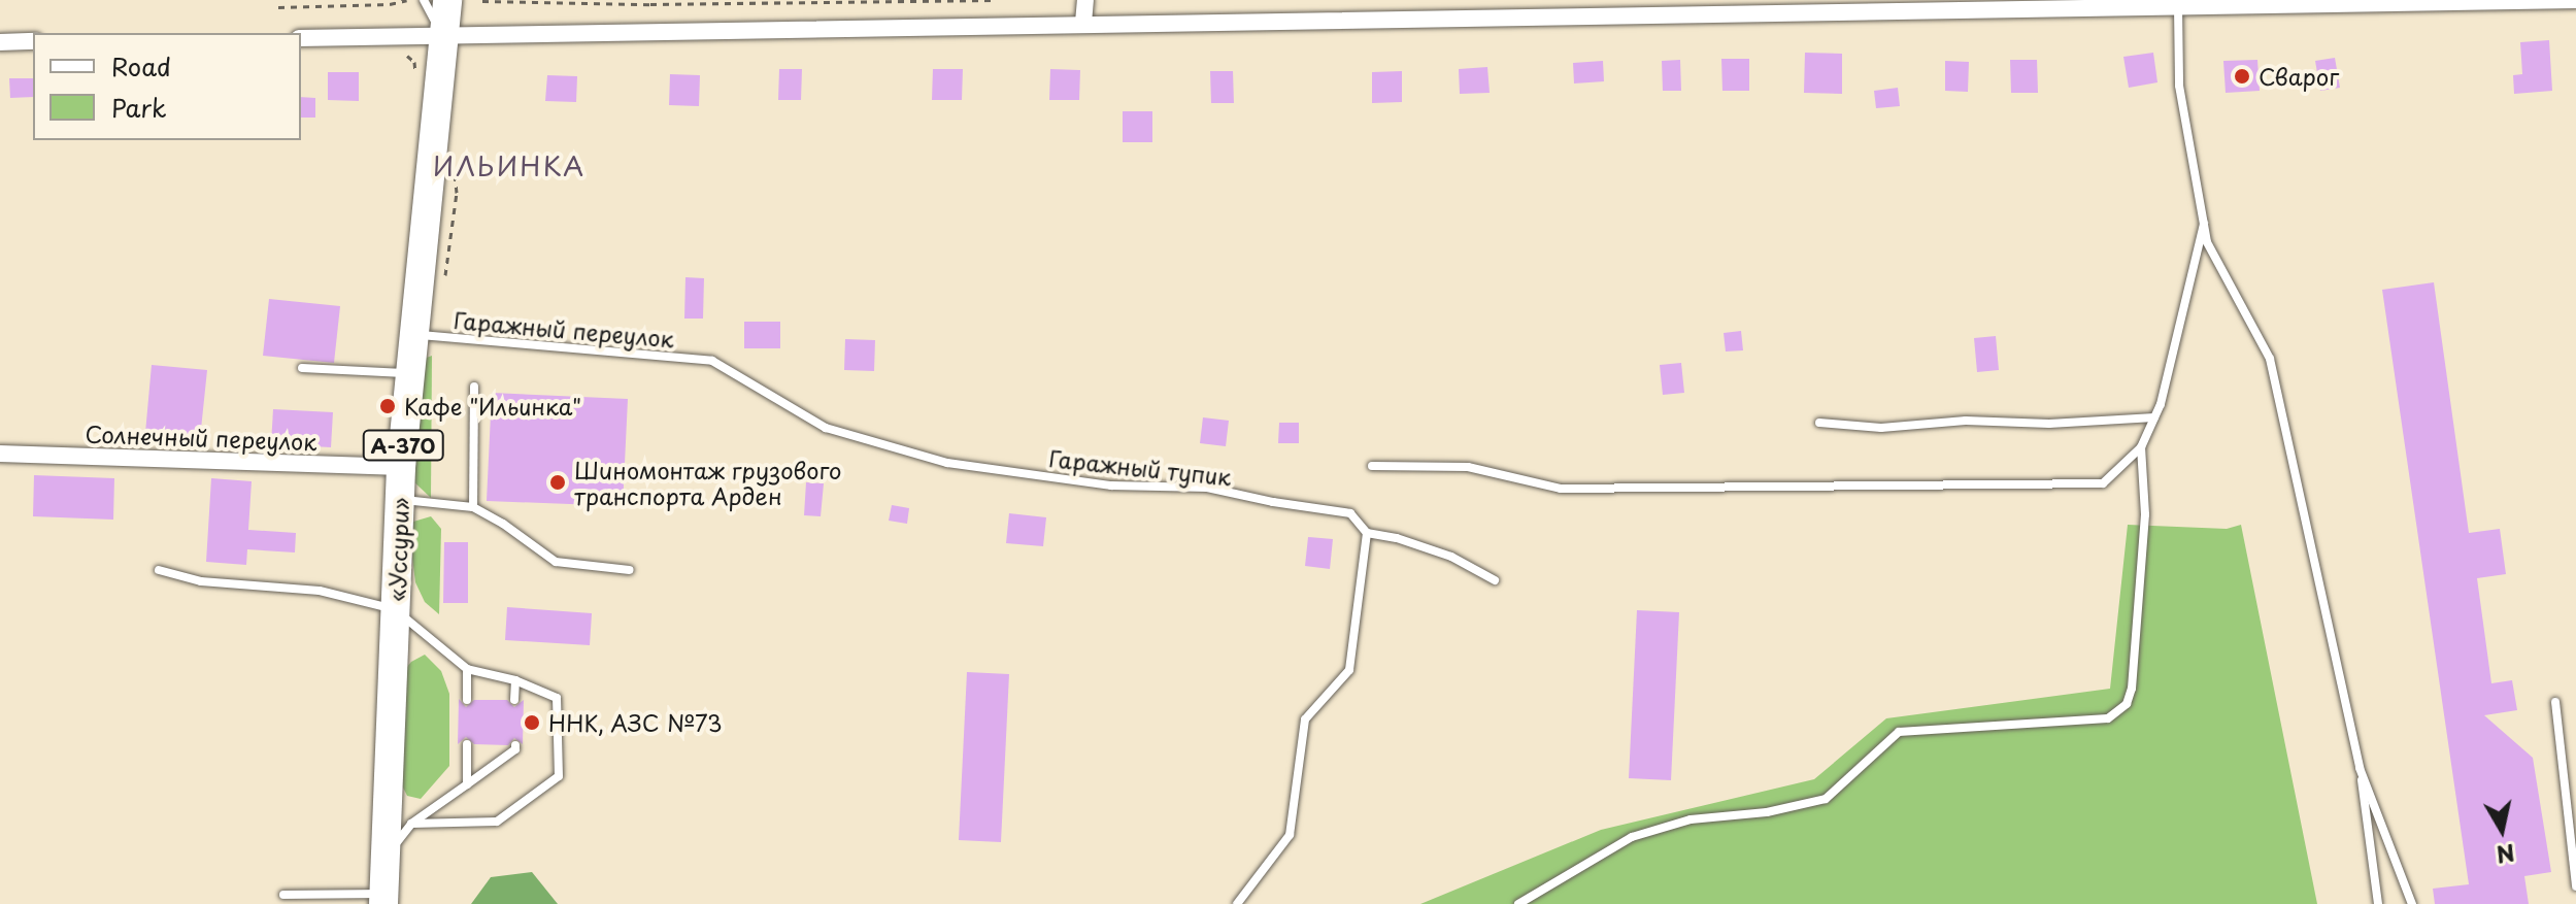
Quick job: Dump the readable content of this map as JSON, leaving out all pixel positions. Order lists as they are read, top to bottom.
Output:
{
  "streets": {
    "highway": ["А-370", "«Уссури»"],
    "street": ["Солнечный переулок"],
    "lane": ["Гаражный переулок", "Гаражный тупик"]
  },
  "crossings": [
    ["Гаражный переулок", "Гаражный тупик"],
    ["Гаражный переулок", "«Уссури»"],
    ["Солнечный переулок", "«Уссури»"]
  ],
  "districts": ["ИЛЬИНКА"],
  "places": [
    "Сварог",
    "Кафе \"Ильинка\"",
    "Шиномонтаж грузового транспорта Арден",
    "ННК, АЗС №73"
  ],
  "legend": ["Road", "Park"],
  "north": "bottom"
}
